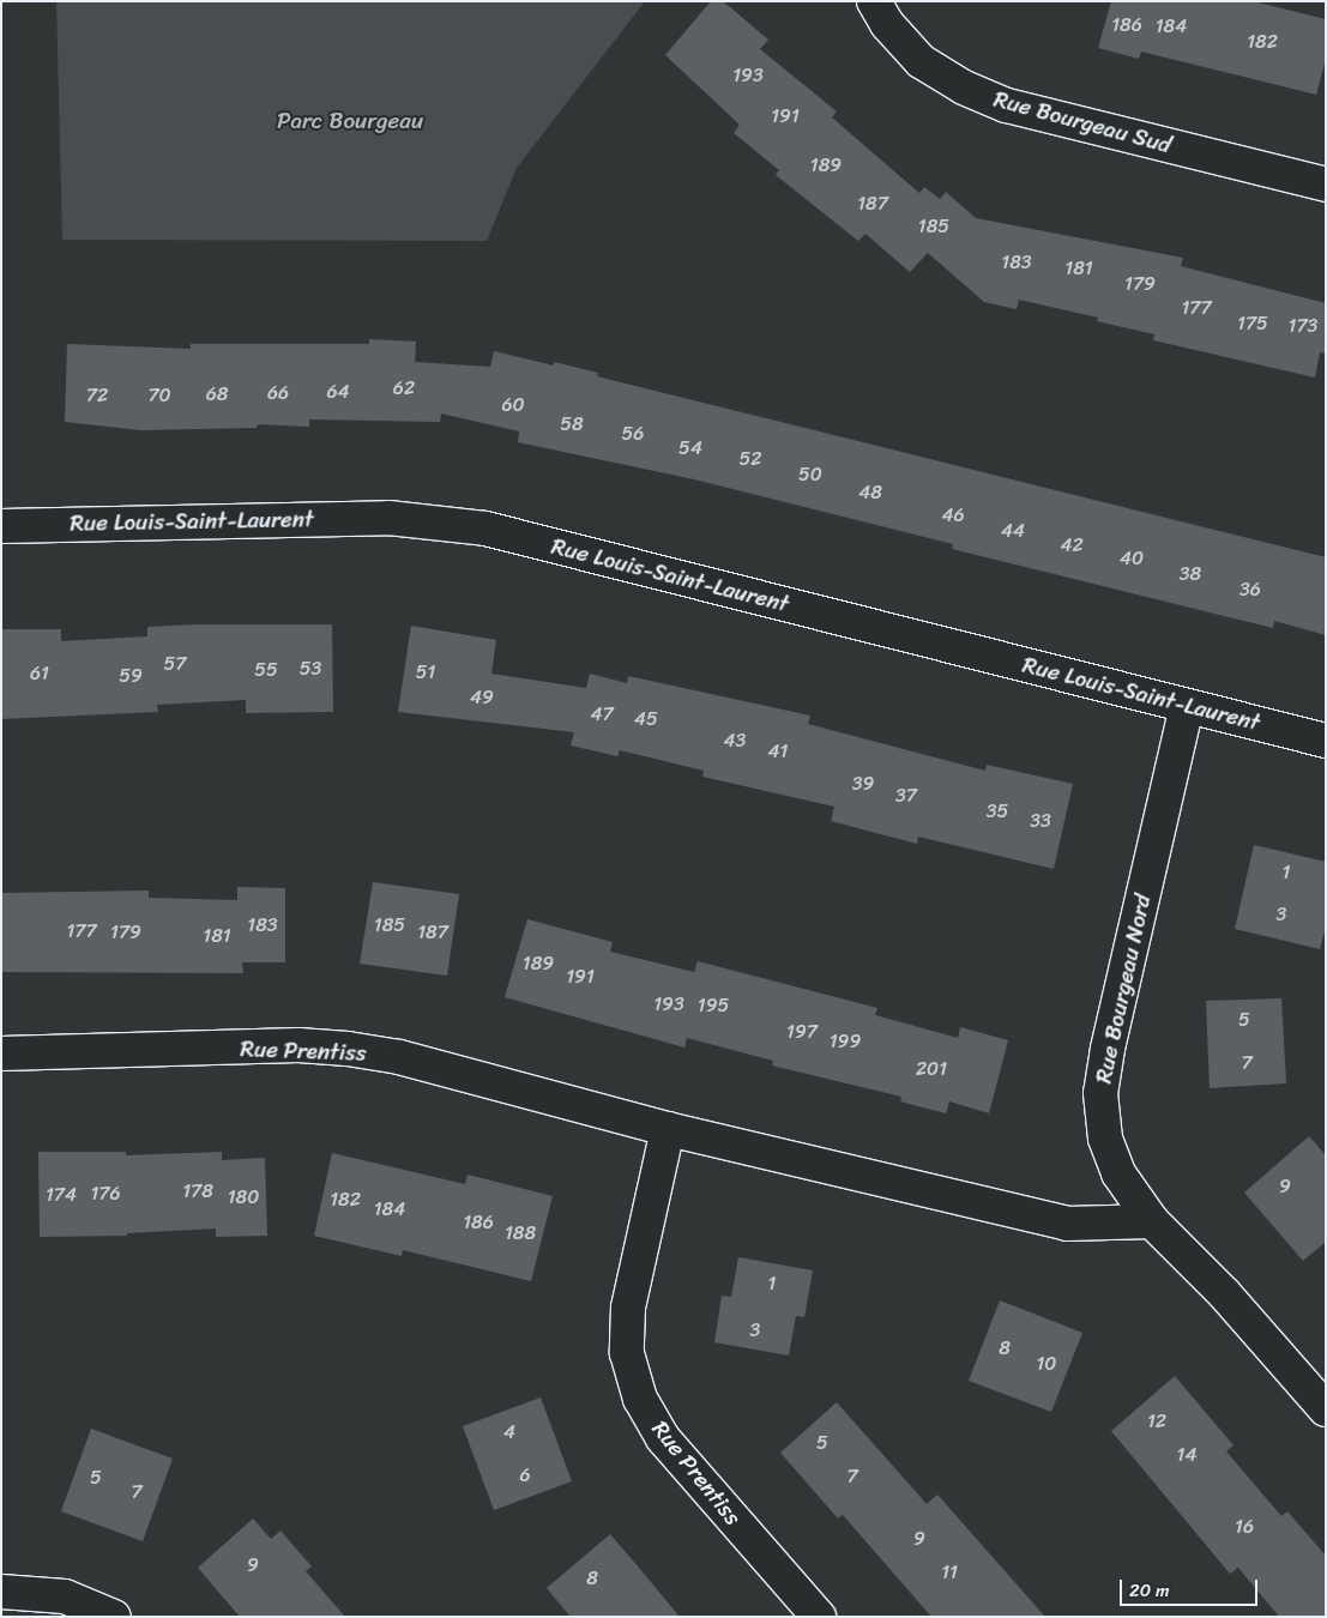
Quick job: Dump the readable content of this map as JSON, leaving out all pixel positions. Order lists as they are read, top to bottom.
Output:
{
  "streets": {
    "street": [
      "Rue Bourgeau Sud",
      "Rue Louis-Saint-Laurent",
      "Rue Bourgeau Nord",
      "Rue Prentiss"
    ]
  },
  "crossings": [
    ["Rue Louis-Saint-Laurent", "Rue Bourgeau Nord"],
    ["Rue Bourgeau Nord", "Rue Prentiss"]
  ],
  "parks": ["Parc Bourgeau"],
  "house_numbers": [
    "186",
    "184",
    "182",
    "193",
    "191",
    "189",
    "187",
    "185",
    "183",
    "181",
    "179",
    "177",
    "175",
    "173",
    "62",
    "64",
    "66",
    "68",
    "72",
    "70",
    "60",
    "58",
    "56",
    "54",
    "52",
    "50",
    "48",
    "46",
    "44",
    "42",
    "40",
    "38",
    "36",
    "57",
    "53",
    "55",
    "51",
    "61",
    "59",
    "49",
    "47",
    "45",
    "43",
    "41",
    "39",
    "37",
    "35",
    "33",
    "1",
    "3",
    "183",
    "185",
    "177",
    "179",
    "187",
    "181",
    "189",
    "191",
    "193",
    "195",
    "5",
    "197",
    "199",
    "7",
    "201",
    "9",
    "178",
    "176",
    "174",
    "180",
    "182",
    "184",
    "186",
    "188",
    "1",
    "3",
    "8",
    "10",
    "12",
    "4",
    "5",
    "14",
    "6",
    "7",
    "5",
    "7",
    "16",
    "9",
    "9",
    "11",
    "8"
  ],
  "scale_bar": "20 m"
}
